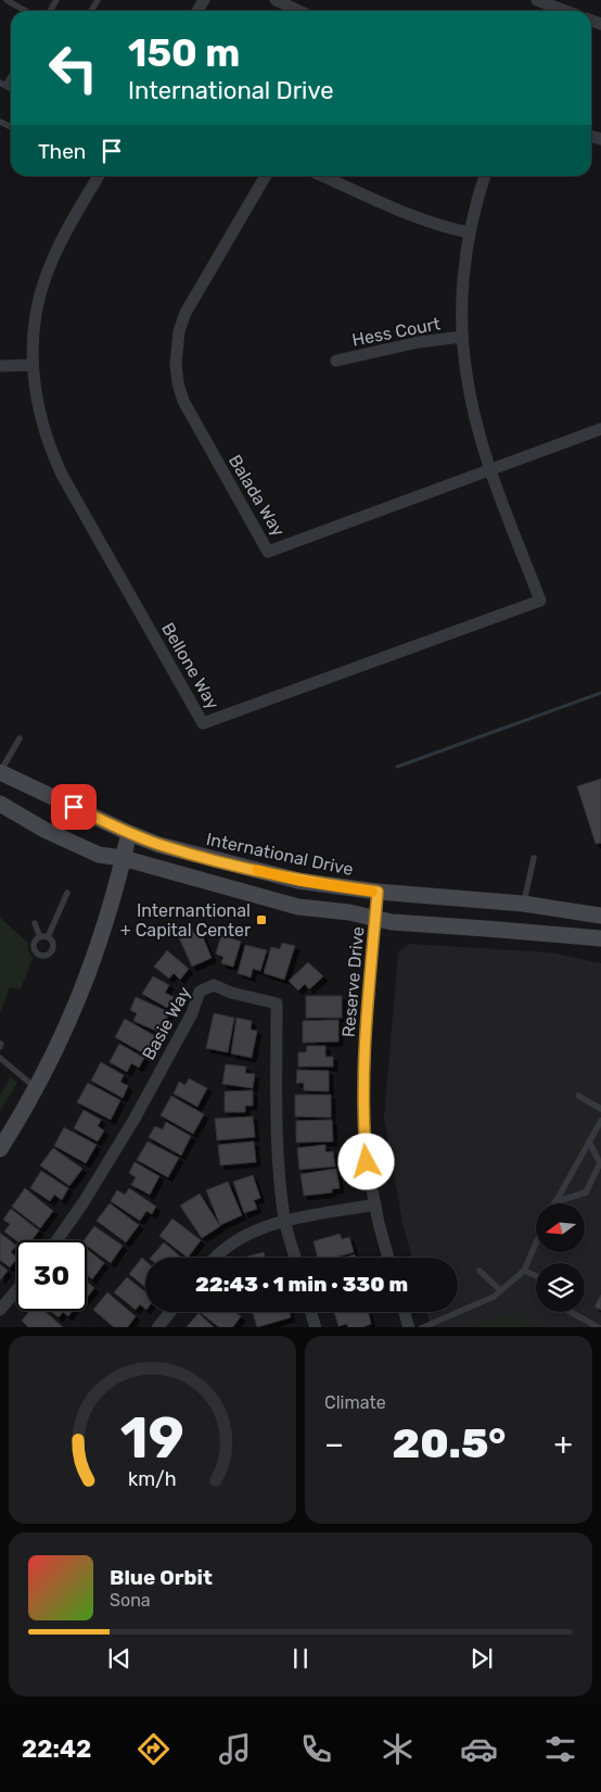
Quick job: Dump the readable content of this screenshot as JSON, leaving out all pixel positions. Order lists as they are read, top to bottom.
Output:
{
  "streets": {
    "main road": ["International Drive"],
    "street": [
      "Hess Court",
      "Balada Way",
      "Bellone Way",
      "Reserve Drive",
      "Basie Way"
    ]
  },
  "crossings": [
    ["Balada Way", "Bellone Way"],
    ["International Drive", "Reserve Drive"]
  ],
  "places": {
    "transit": ["Internantional + Capital Center"]
  },
  "north": "left",
  "page": {
    "turn": ["150 m", "International Drive"],
    "then": "Then",
    "limit": "30",
    "trip": "22:43 · 1 min · 330 m",
    "tile": "Climate",
    "heat": ["−", "20.5°", "+"],
    "song": ["Blue Orbit", "Sona"],
    "tabs": "22:42",
    "gauge": ["19", "km/h"]
  }
}
